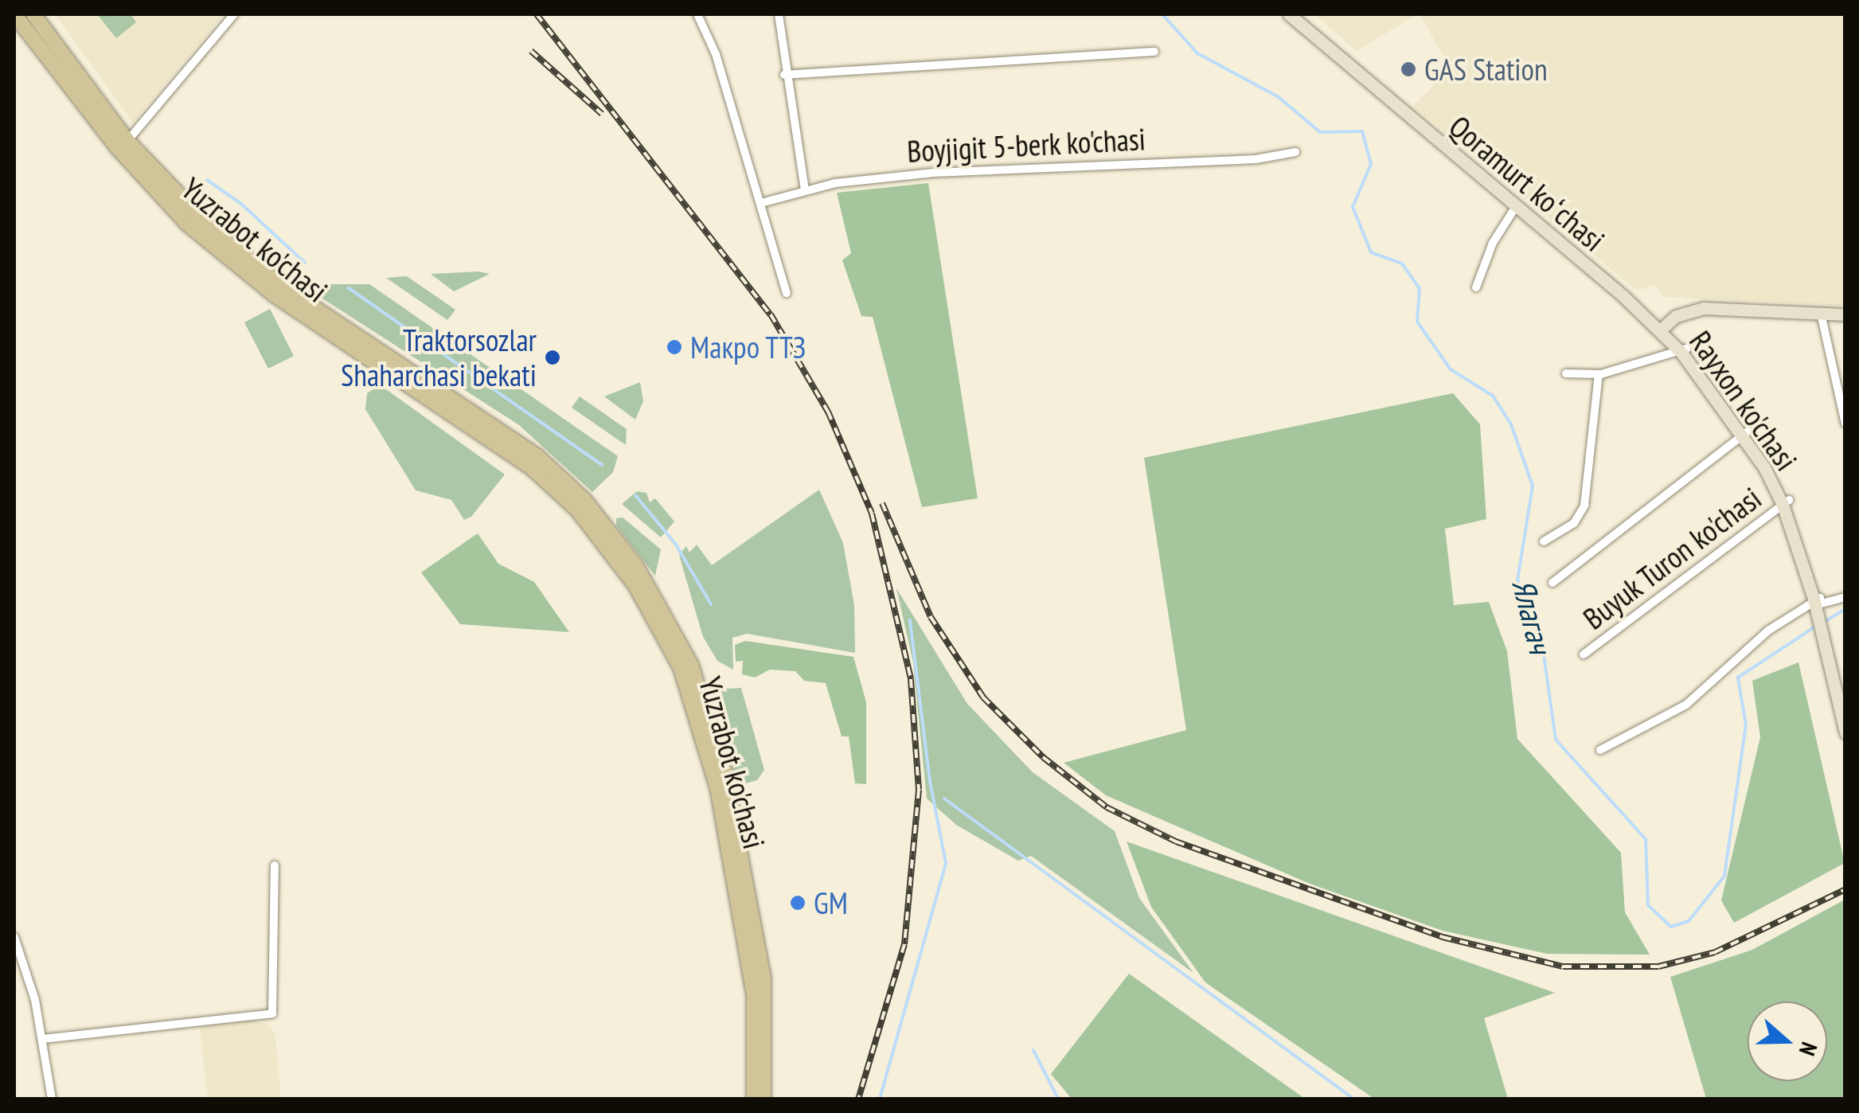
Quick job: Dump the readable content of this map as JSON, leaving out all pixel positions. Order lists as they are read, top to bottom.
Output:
{
  "streets": {
    "main road": ["Qoramurt koʻchasi", "Yuzrabot ko'chasi", "Rayxon ko'chasi"],
    "street": ["Boyjigit 5-berk ko'chasi", "Buyuk Turon ko'chasi"]
  },
  "crossings": [
    ["Qoramurt koʻchasi", "Rayxon ko'chasi"],
    ["Rayxon ko'chasi", "Buyuk Turon ko'chasi"]
  ],
  "water": ["Ялагач"],
  "places": [
    "GAS Station",
    "Макро ТТЗ",
    "Traktorsozlar Shaharchasi bekati",
    "GM"
  ],
  "north": "right"
}
